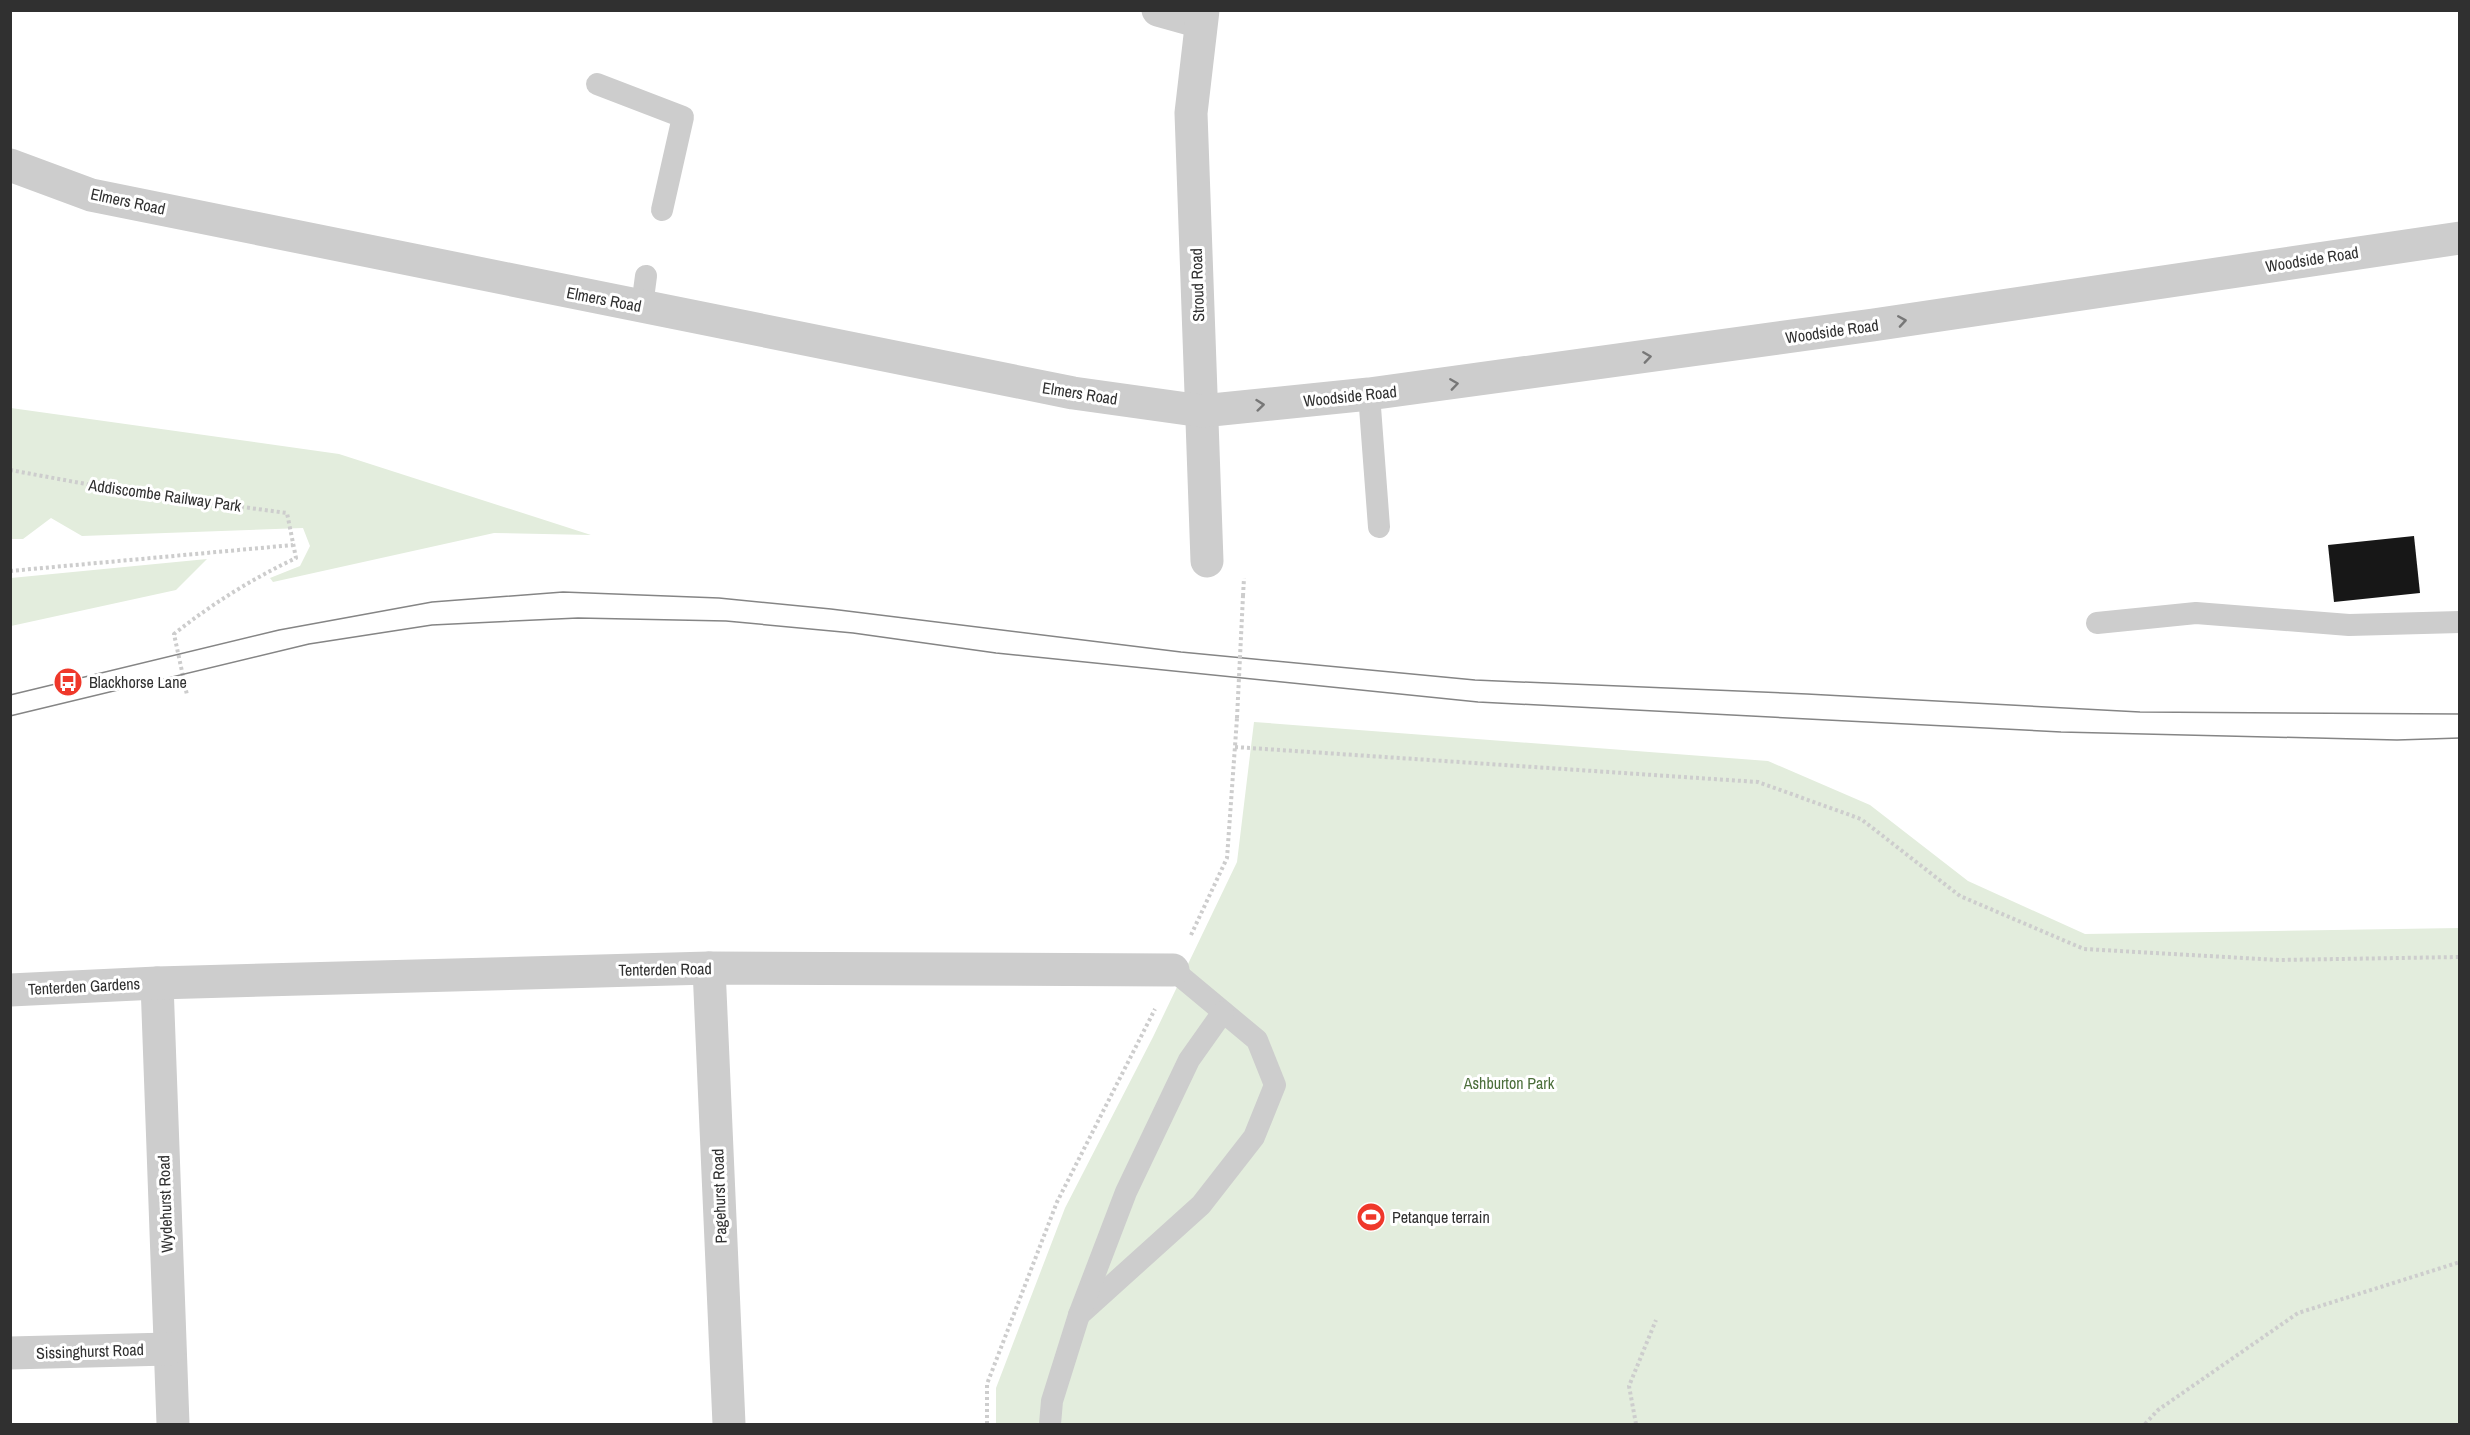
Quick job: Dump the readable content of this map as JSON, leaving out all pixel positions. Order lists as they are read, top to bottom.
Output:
{
  "streets": {
    "street": [
      "Elmers Road",
      "Woodside Road",
      "Stroud Road",
      "Tenterden Road",
      "Tenterden Gardens",
      "Pagehurst Road",
      "Wydehurst Road",
      "Sissinghurst Road"
    ],
    "path": ["Addiscombe Railway Park"]
  },
  "crossings": [
    ["Elmers Road", "Woodside Road"],
    ["Elmers Road", "Stroud Road"],
    ["Woodside Road", "Stroud Road"],
    ["Tenterden Road", "Tenterden Gardens"],
    ["Tenterden Road", "Pagehurst Road"],
    ["Tenterden Road", "Wydehurst Road"],
    ["Tenterden Gardens", "Wydehurst Road"],
    ["Wydehurst Road", "Sissinghurst Road"]
  ],
  "one_way": ["Woodside Road"],
  "parks": ["Ashburton Park"],
  "places": {
    "bus stop": ["Blackhorse Lane"],
    "sports": ["Petanque terrain"]
  }
}
